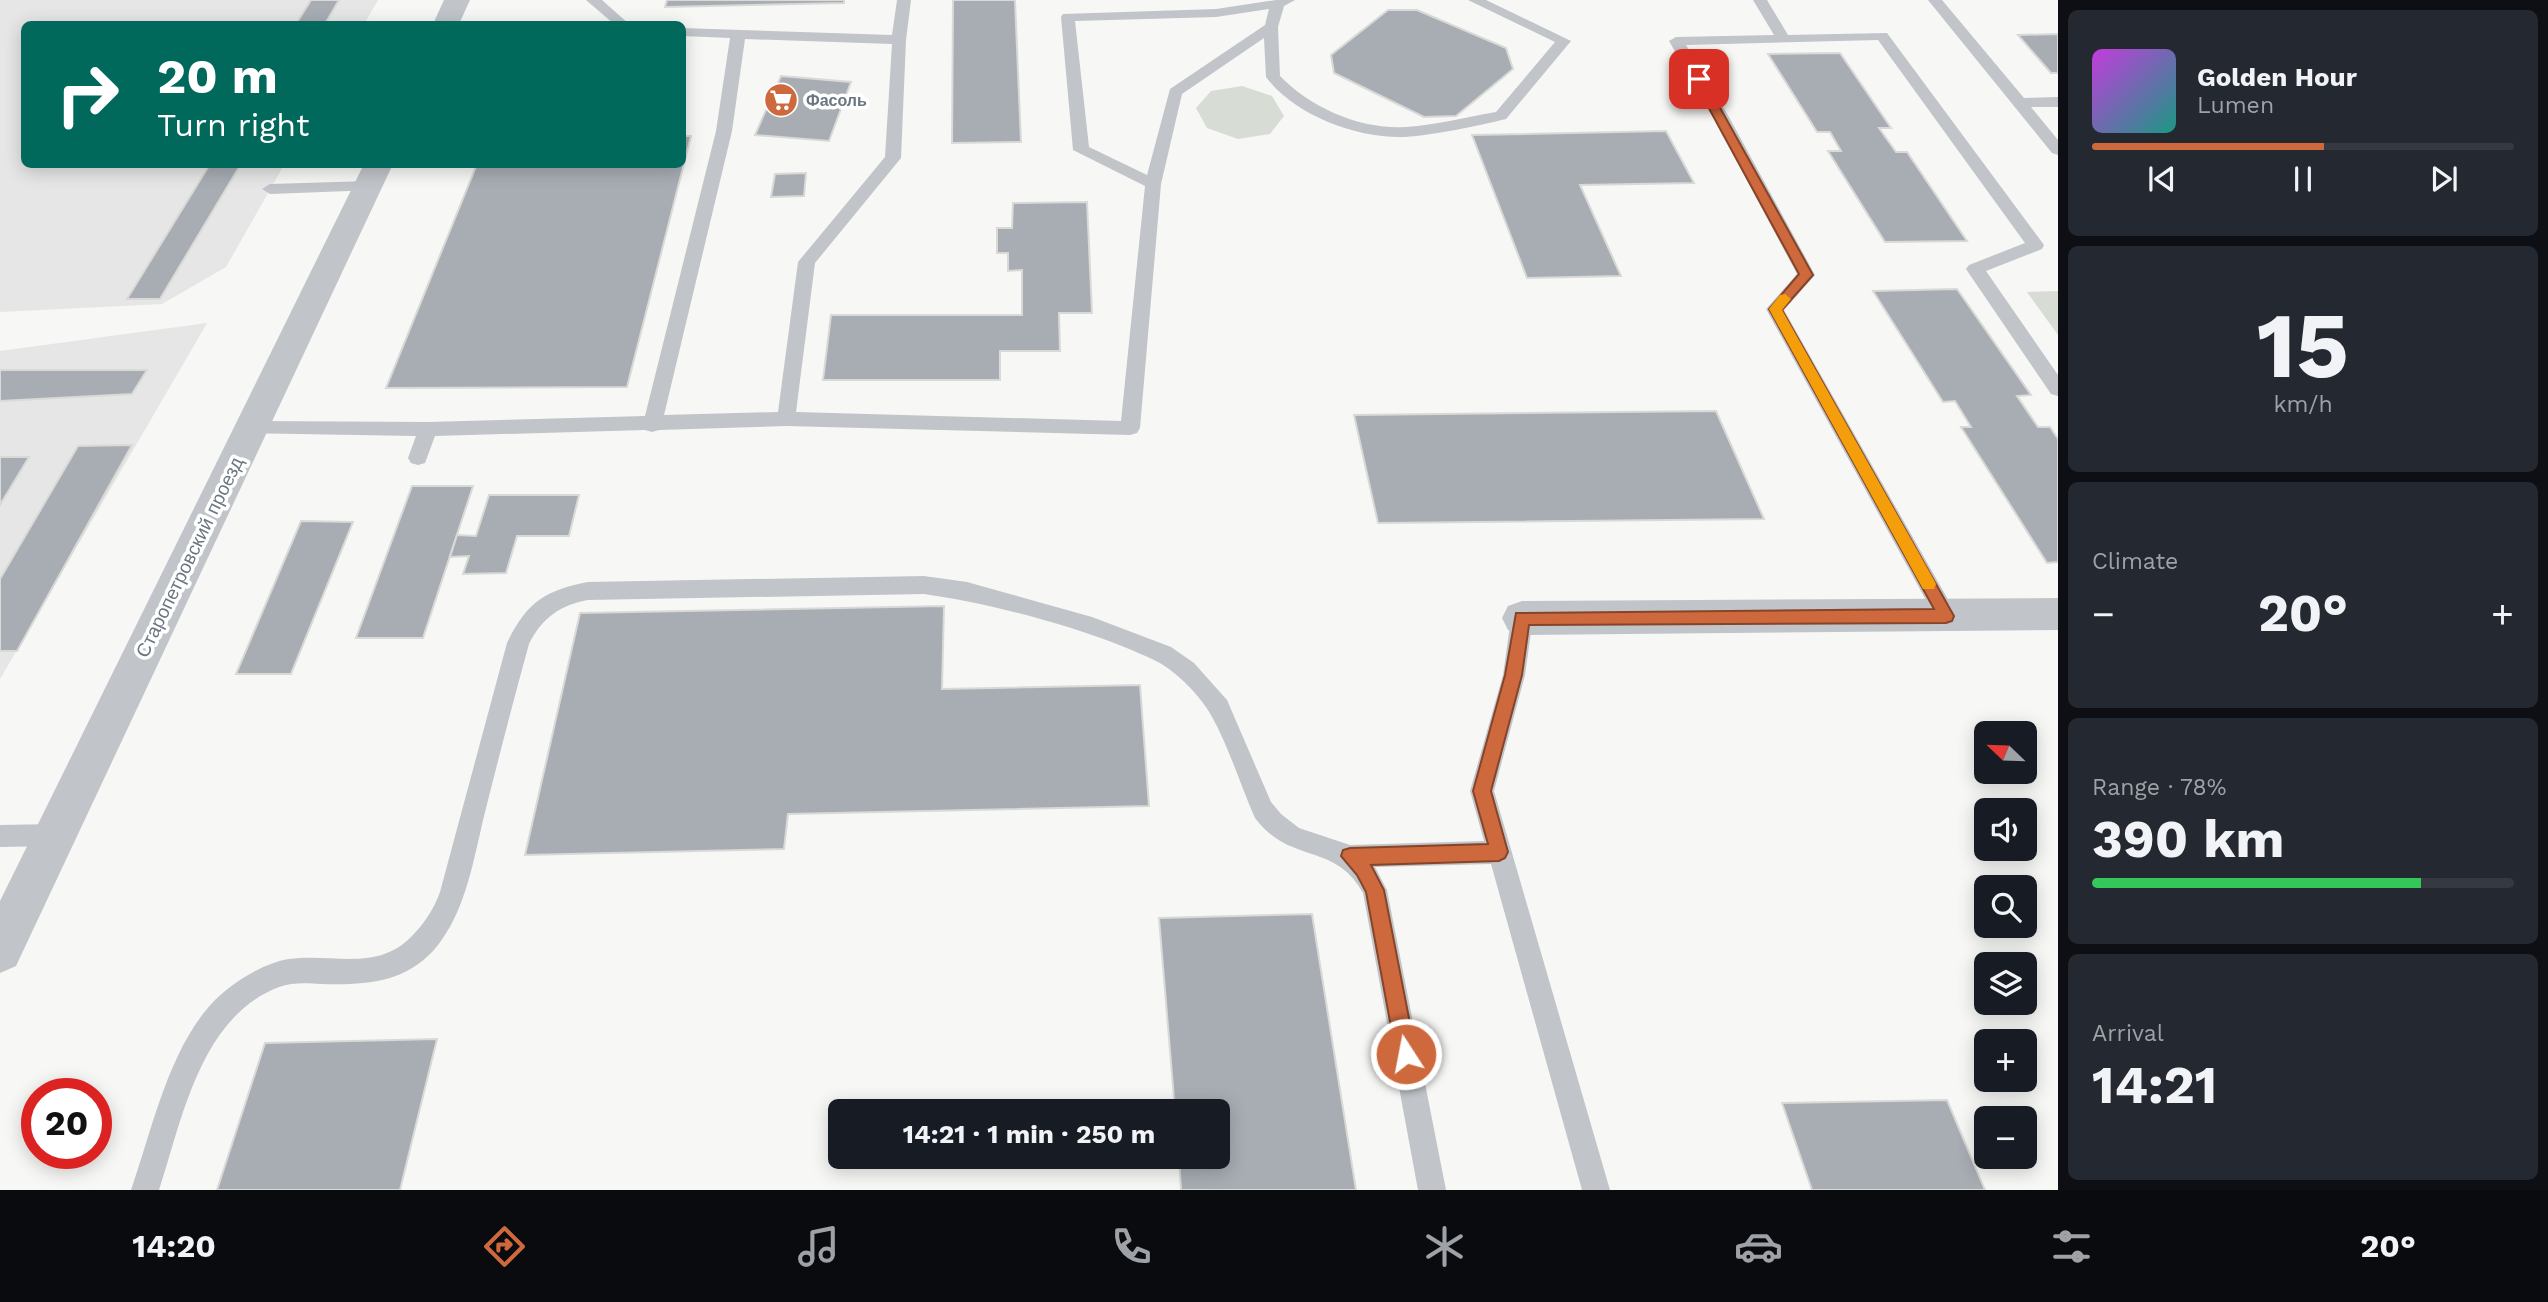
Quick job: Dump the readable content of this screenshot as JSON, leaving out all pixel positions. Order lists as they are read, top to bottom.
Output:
{
  "streets": {
    "street": ["Старопетровский проезд"]
  },
  "places": {
    "supermarket": ["Фасоль"]
  },
  "north": "top left",
  "page": {
    "turn": ["20 m", "Turn right"],
    "song": ["Golden Hour", "Lumen"],
    "tile": [
      ["15", "km/h"],
      "Climate",
      ["Range · 78%", "390 km"],
      ["Arrival", "14:21"]
    ],
    "heat": ["−", "20°", "+"],
    "map_buttons": ["+", "−"],
    "limit": "20",
    "trip": "14:21 · 1 min · 250 m",
    "tabs": ["14:20", "20°"]
  }
}
